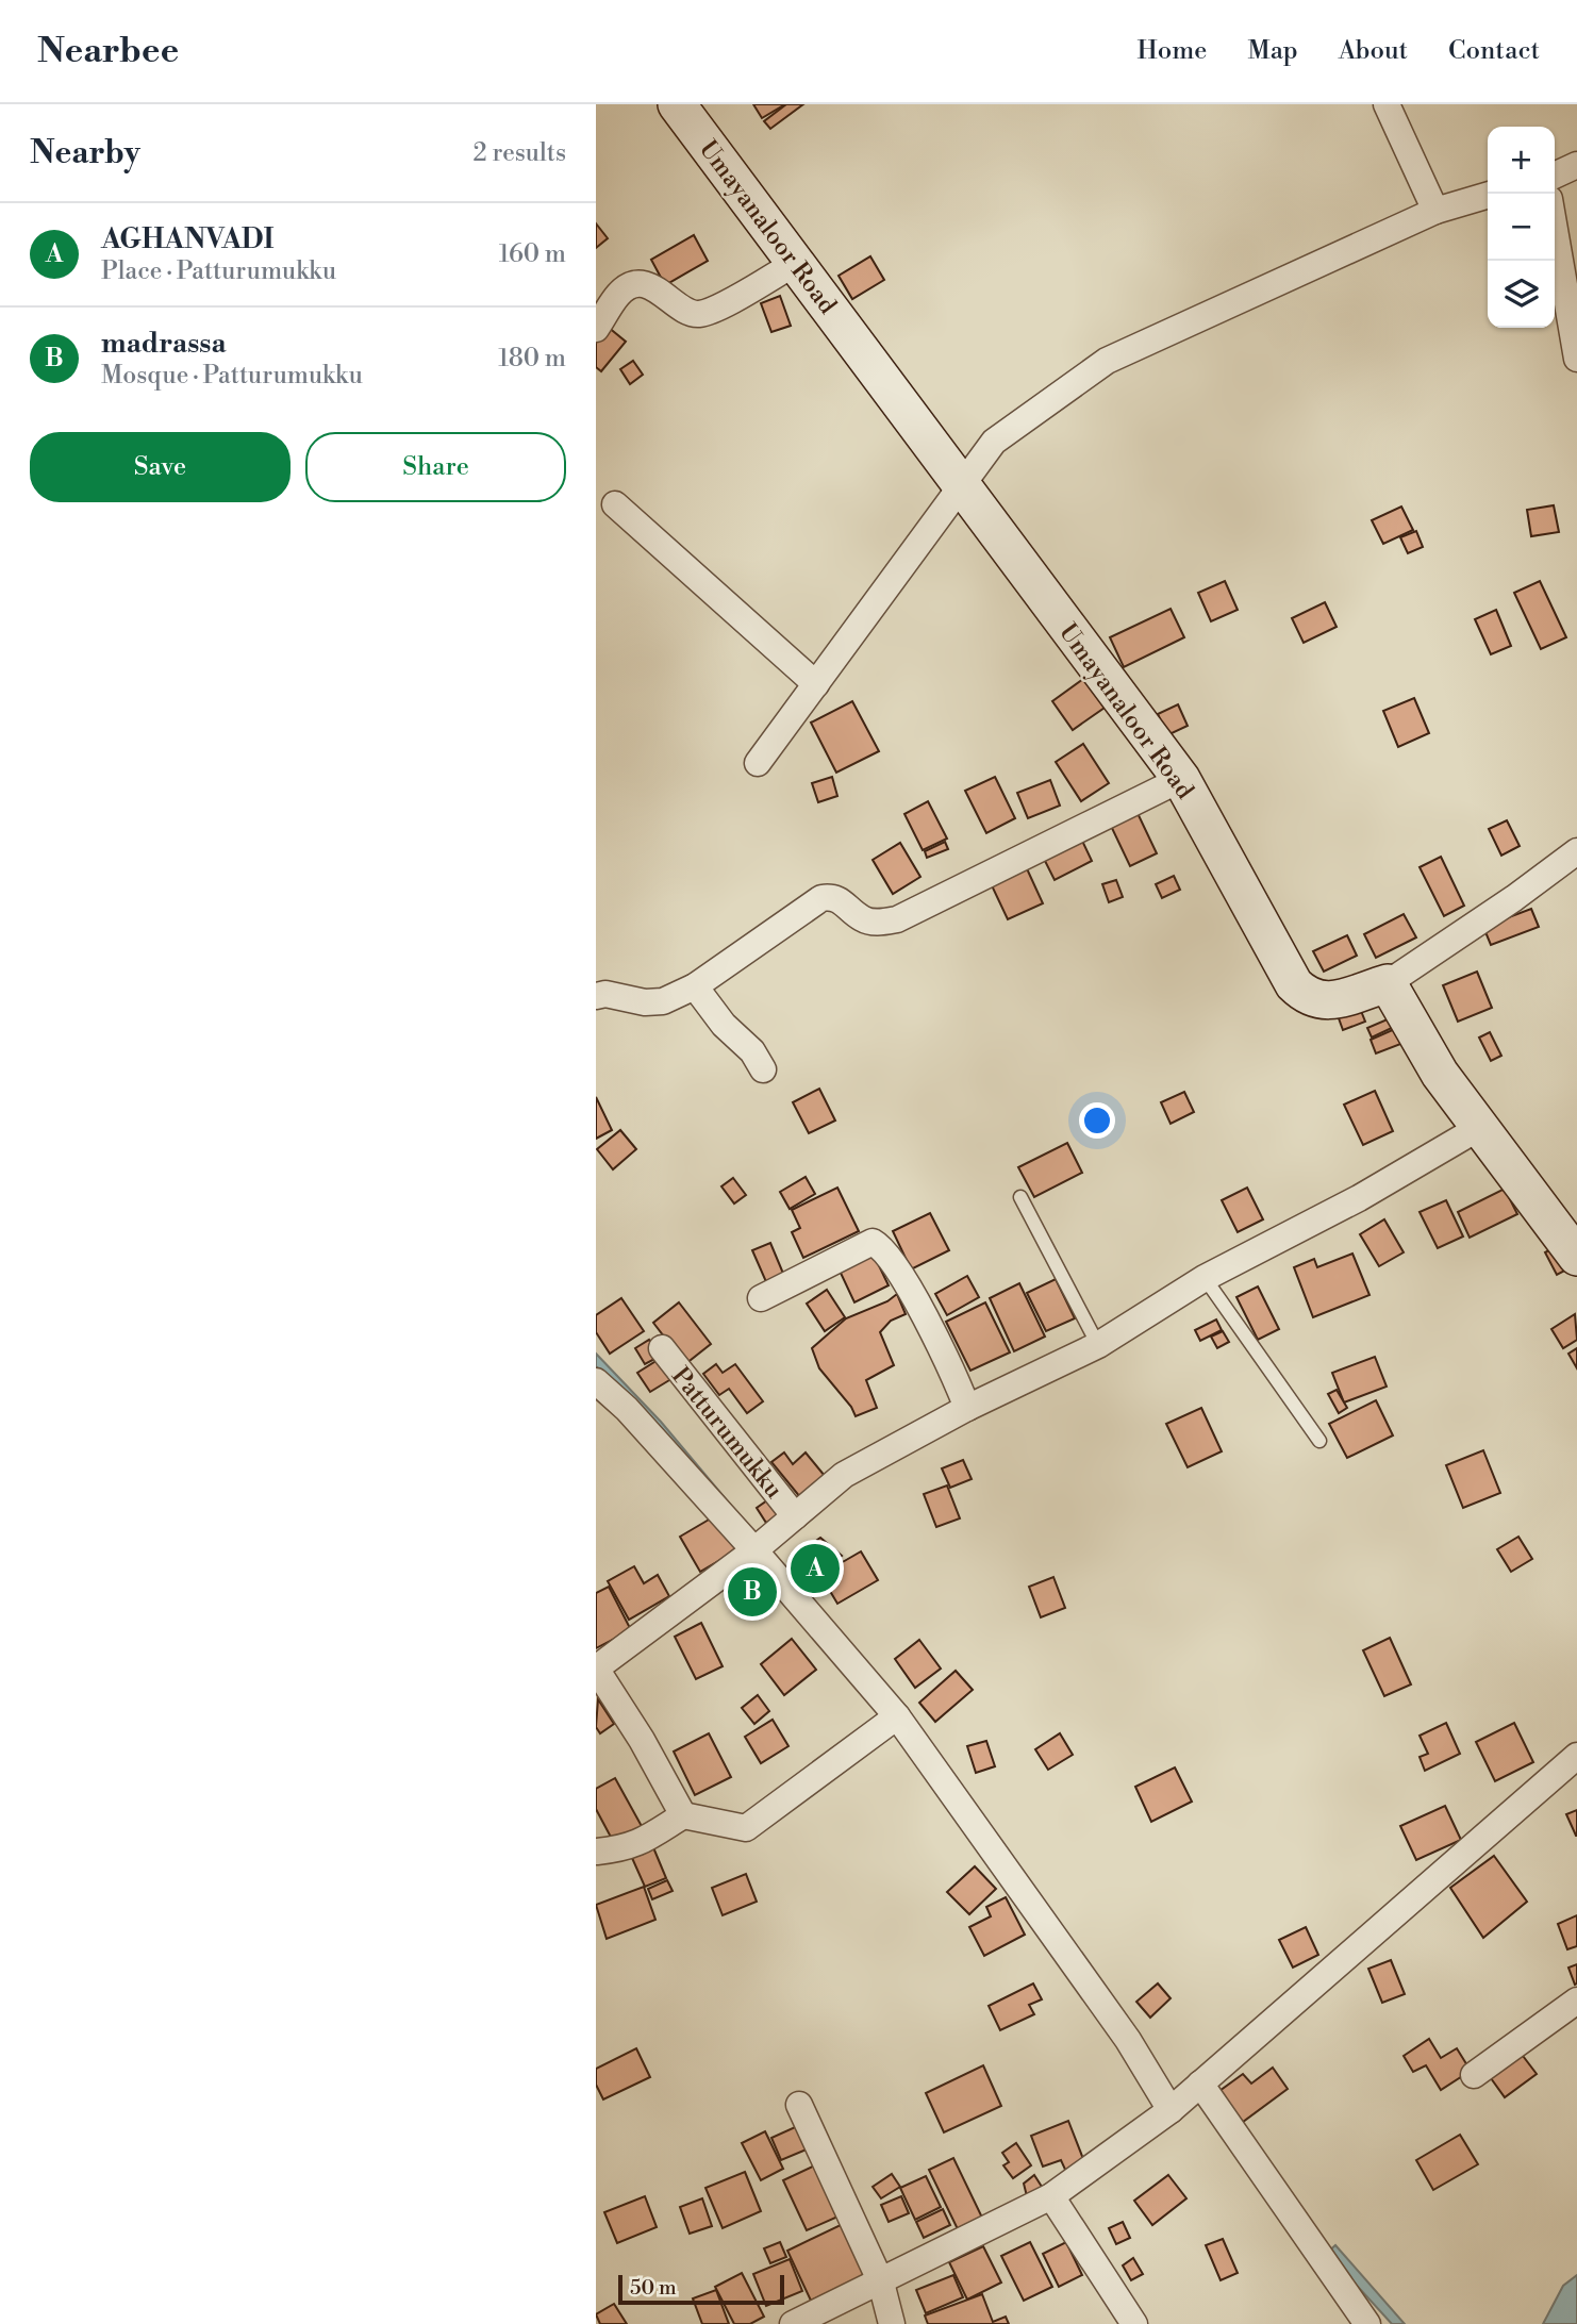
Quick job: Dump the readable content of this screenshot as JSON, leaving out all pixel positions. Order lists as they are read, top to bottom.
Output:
{
  "streets": {
    "main road": ["Umayanaloor Road"],
    "street": ["Patturumukku"]
  },
  "scale_bar": "50 m",
  "page": {
    "header": "Nearbee",
    "nav": [
      "Home",
      "Map",
      "About",
      "Contact"
    ],
    "heading": ["Nearby", "2 results"],
    "map_buttons": ["+", "−"],
    "list": [
      {
        "mark": "A",
        "name": "AGHANVADI",
        "note": "Place · Patturumukku",
        "value": "160 m"
      },
      {
        "mark": "B",
        "name": "madrassa",
        "note": "Mosque · Patturumukku",
        "value": "180 m"
      }
    ],
    "buttons": ["Save", "Share"],
    "pins": ["A", "B"],
    "scale": "50 m"
  }
}
